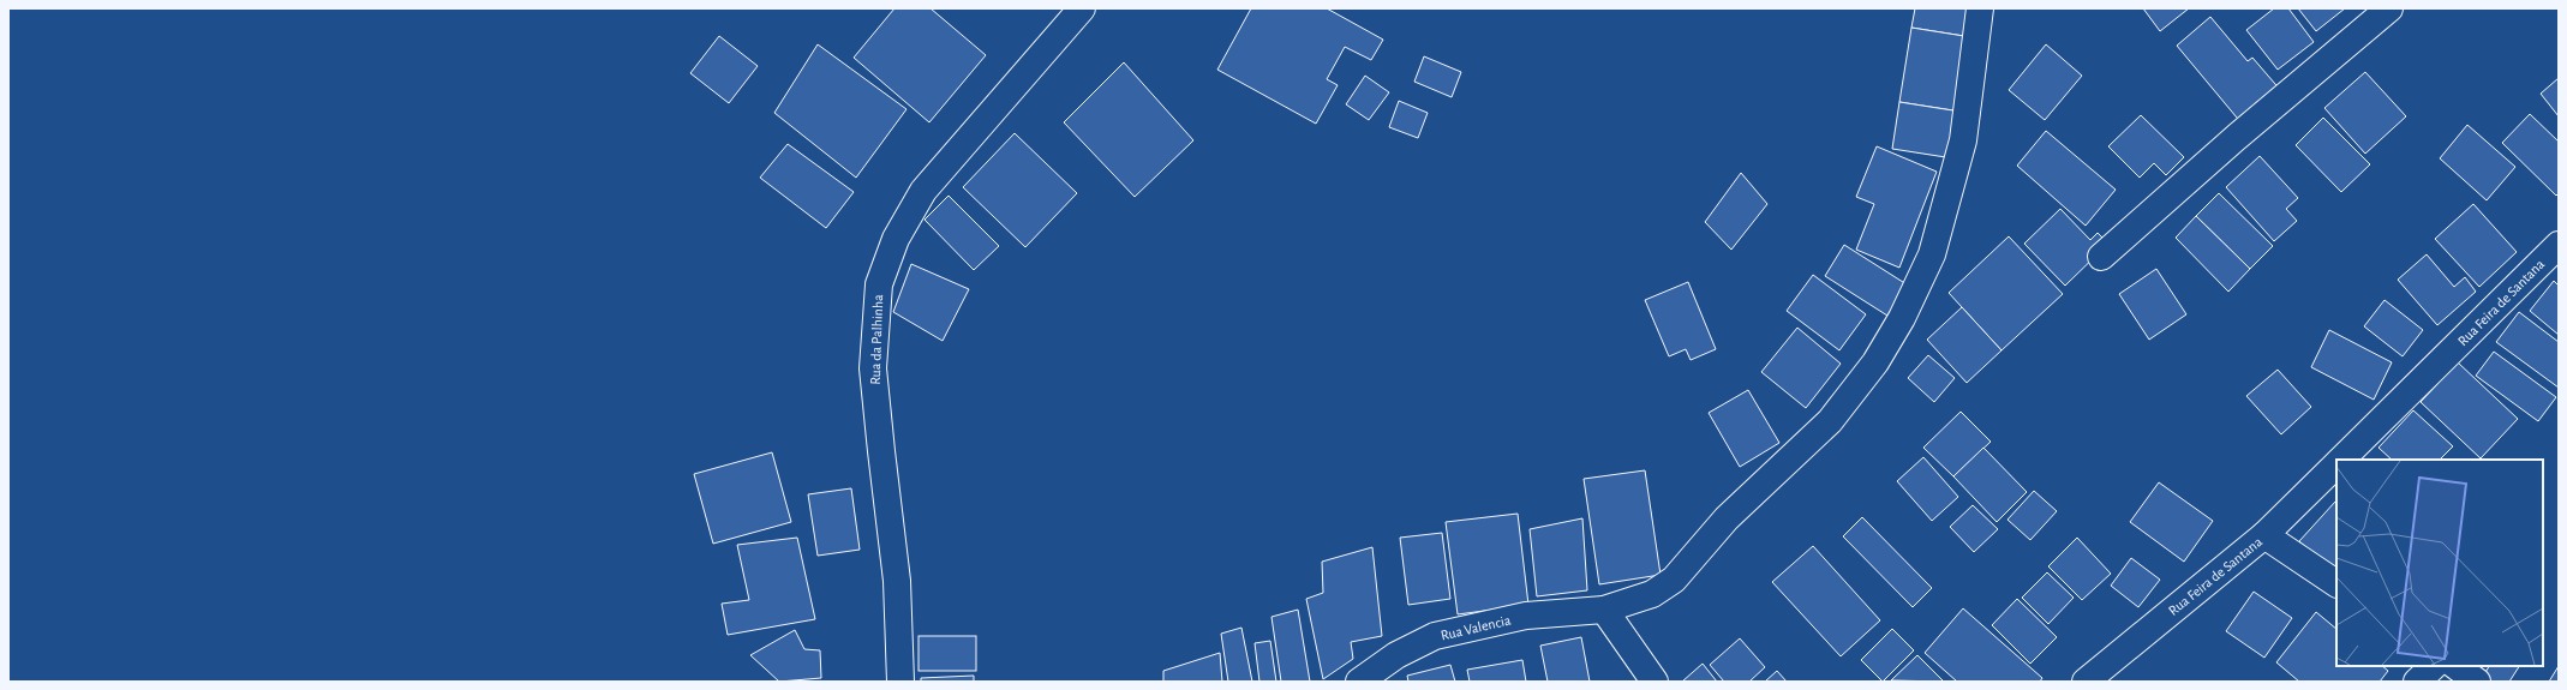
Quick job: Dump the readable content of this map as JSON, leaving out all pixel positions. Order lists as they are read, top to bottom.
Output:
{
  "streets": {
    "street": ["Rua Feira de Santana", "Rua da Palhinha", "Rua Valencia"]
  }
}
